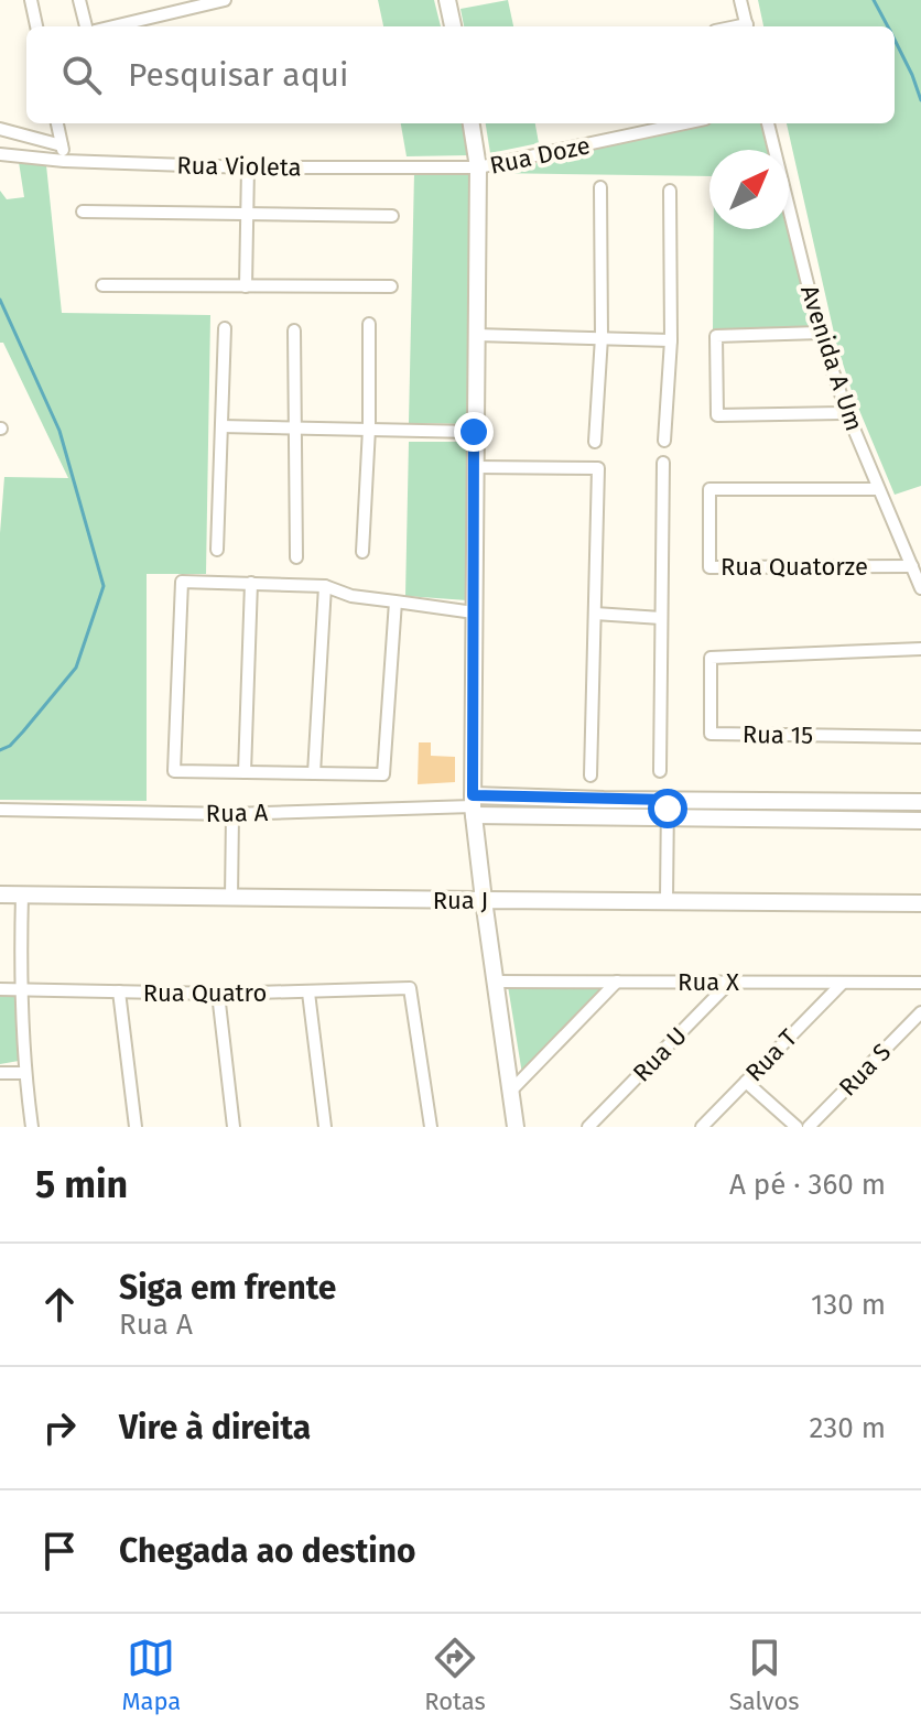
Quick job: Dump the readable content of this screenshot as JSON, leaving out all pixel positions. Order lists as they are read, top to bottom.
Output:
{
  "streets": {
    "street": [
      "Rua Doze",
      "Rua Violeta",
      "Avenida A Um",
      "Rua Quatorze",
      "Rua 15",
      "Rua A",
      "Rua J",
      "Rua X",
      "Rua Quatro",
      "Rua U",
      "Rua T",
      "Rua S"
    ]
  },
  "crossings": [
    ["Rua Doze", "Rua Violeta"],
    ["Avenida A Um", "Rua Quatorze"],
    ["Rua X", "Rua U"],
    ["Rua X", "Rua T"]
  ],
  "north": "top right",
  "page": {
    "search": "Pesquisar aqui",
    "heading": ["5 min", "A pé · 360 m"],
    "list": [
      ["Siga em frente", "Rua A", "130 m"],
      ["Vire à direita", "230 m"],
      "Chegada ao destino"
    ],
    "nav": ["Mapa", "Rotas", "Salvos"]
  }
}
